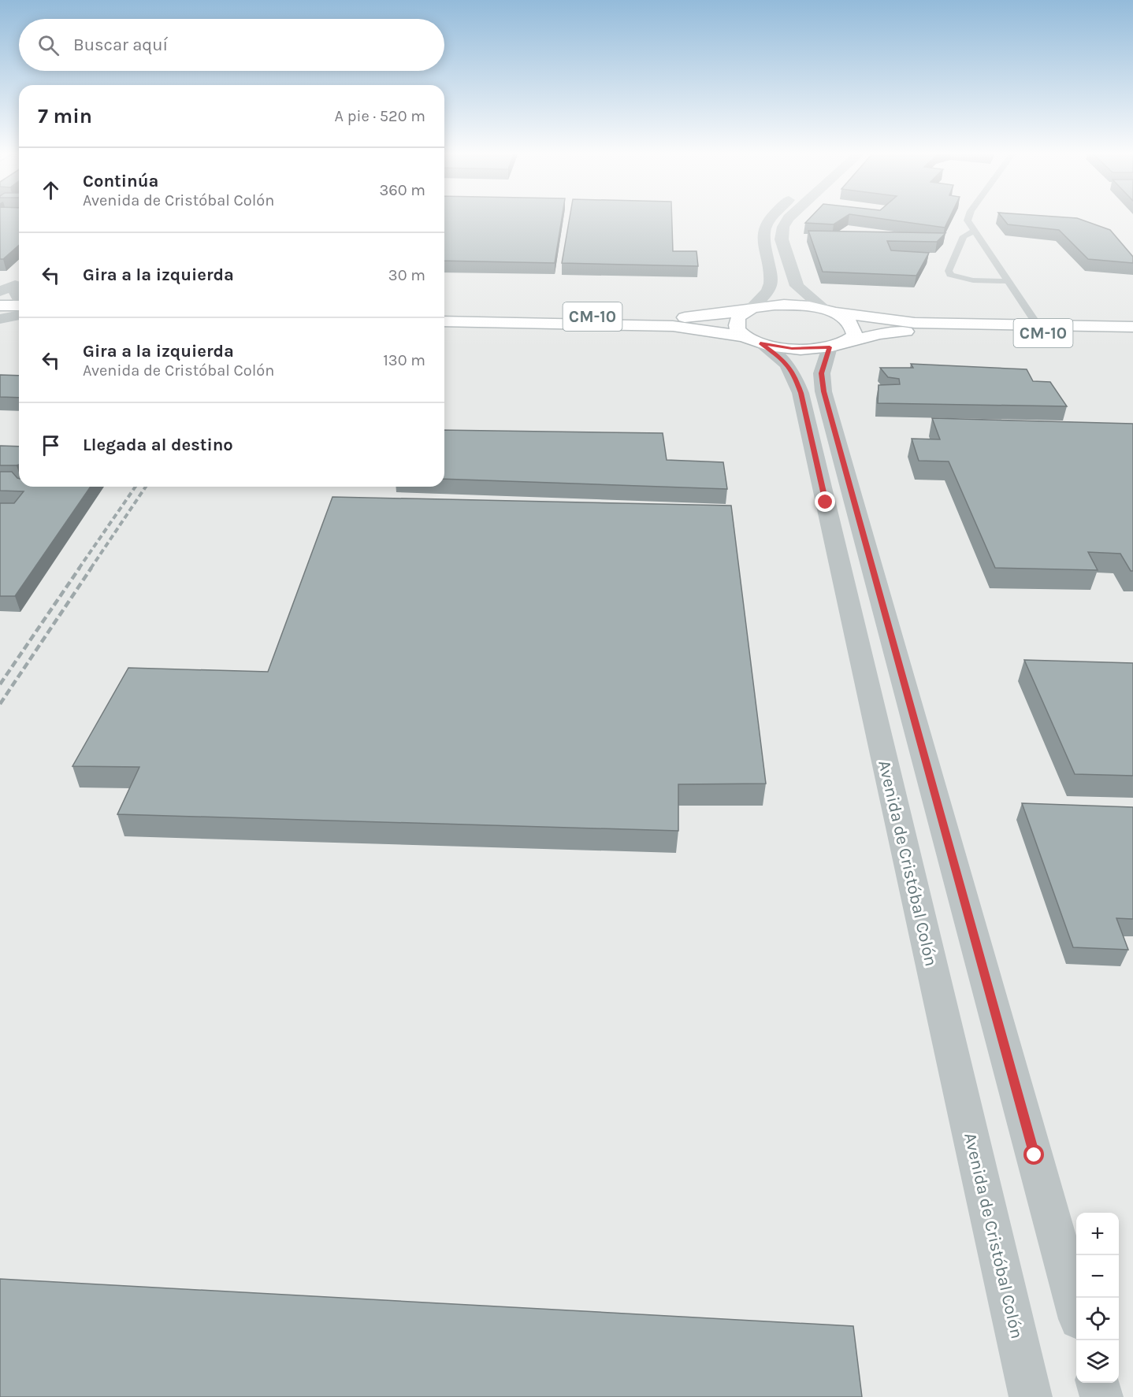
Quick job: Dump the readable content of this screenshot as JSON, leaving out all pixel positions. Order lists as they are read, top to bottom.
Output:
{
  "streets": {
    "main road": ["CM-10"],
    "street": ["Avenida de Cristóbal Colón"]
  },
  "crossings": [
    ["CM-10", "Avenida de Cristóbal Colón"]
  ],
  "page": {
    "search": "Buscar aquí",
    "heading": ["7 min", "A pie · 520 m"],
    "list": [
      ["Continúa", "Avenida de Cristóbal Colón", "360 m"],
      ["Gira a la izquierda", "30 m"],
      ["Gira a la izquierda", "Avenida de Cristóbal Colón", "130 m"],
      "Llegada al destino"
    ],
    "map_buttons": ["+", "−"]
  }
}
